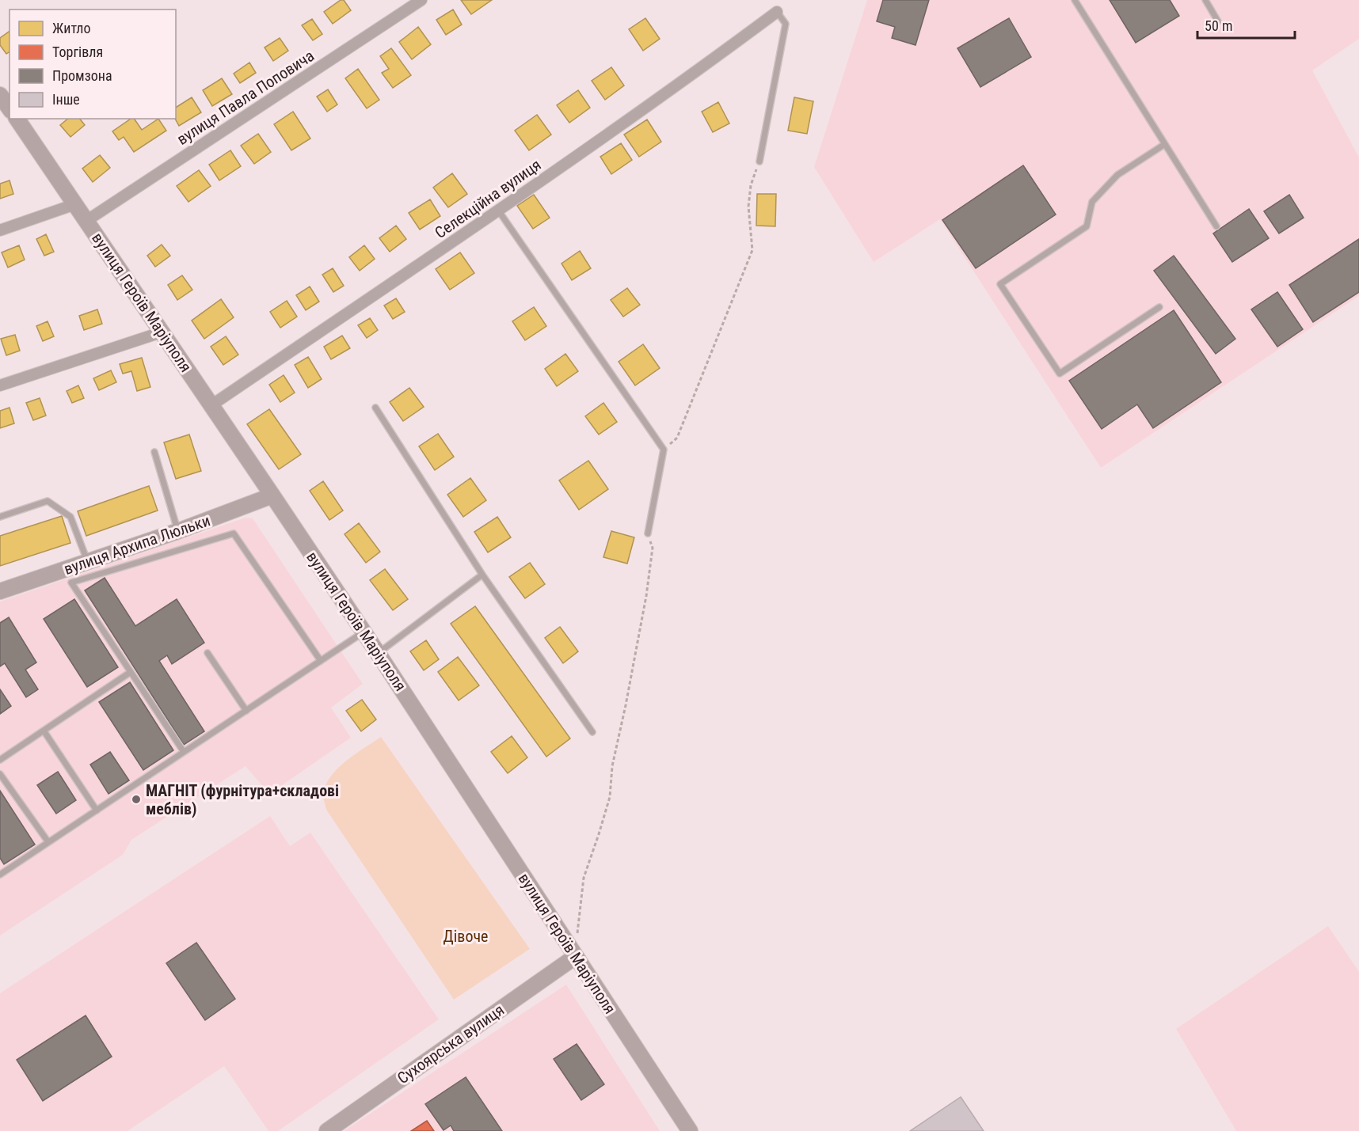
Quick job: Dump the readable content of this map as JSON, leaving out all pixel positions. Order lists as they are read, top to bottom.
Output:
{
  "streets": {
    "street": [
      "вулиця Павла Поповича",
      "Селекційна вулиця",
      "вулиця Героїв Маріуполя",
      "вулиця Архипа Люльки",
      "Сухоярська вулиця"
    ]
  },
  "crossings": [
    ["вулиця Павла Поповича", "вулиця Героїв Маріуполя"],
    ["Селекційна вулиця", "вулиця Героїв Маріуполя"],
    ["вулиця Героїв Маріуполя", "вулиця Архипа Люльки"],
    ["вулиця Героїв Маріуполя", "Сухоярська вулиця"]
  ],
  "parks": ["Дівоче"],
  "places": ["МАГНІТ (фурнітура+складові меблів)"],
  "legend": [
    "Житло",
    "Торгівля",
    "Промзона",
    "Інше"
  ],
  "scale_bar": "50 m"
}
